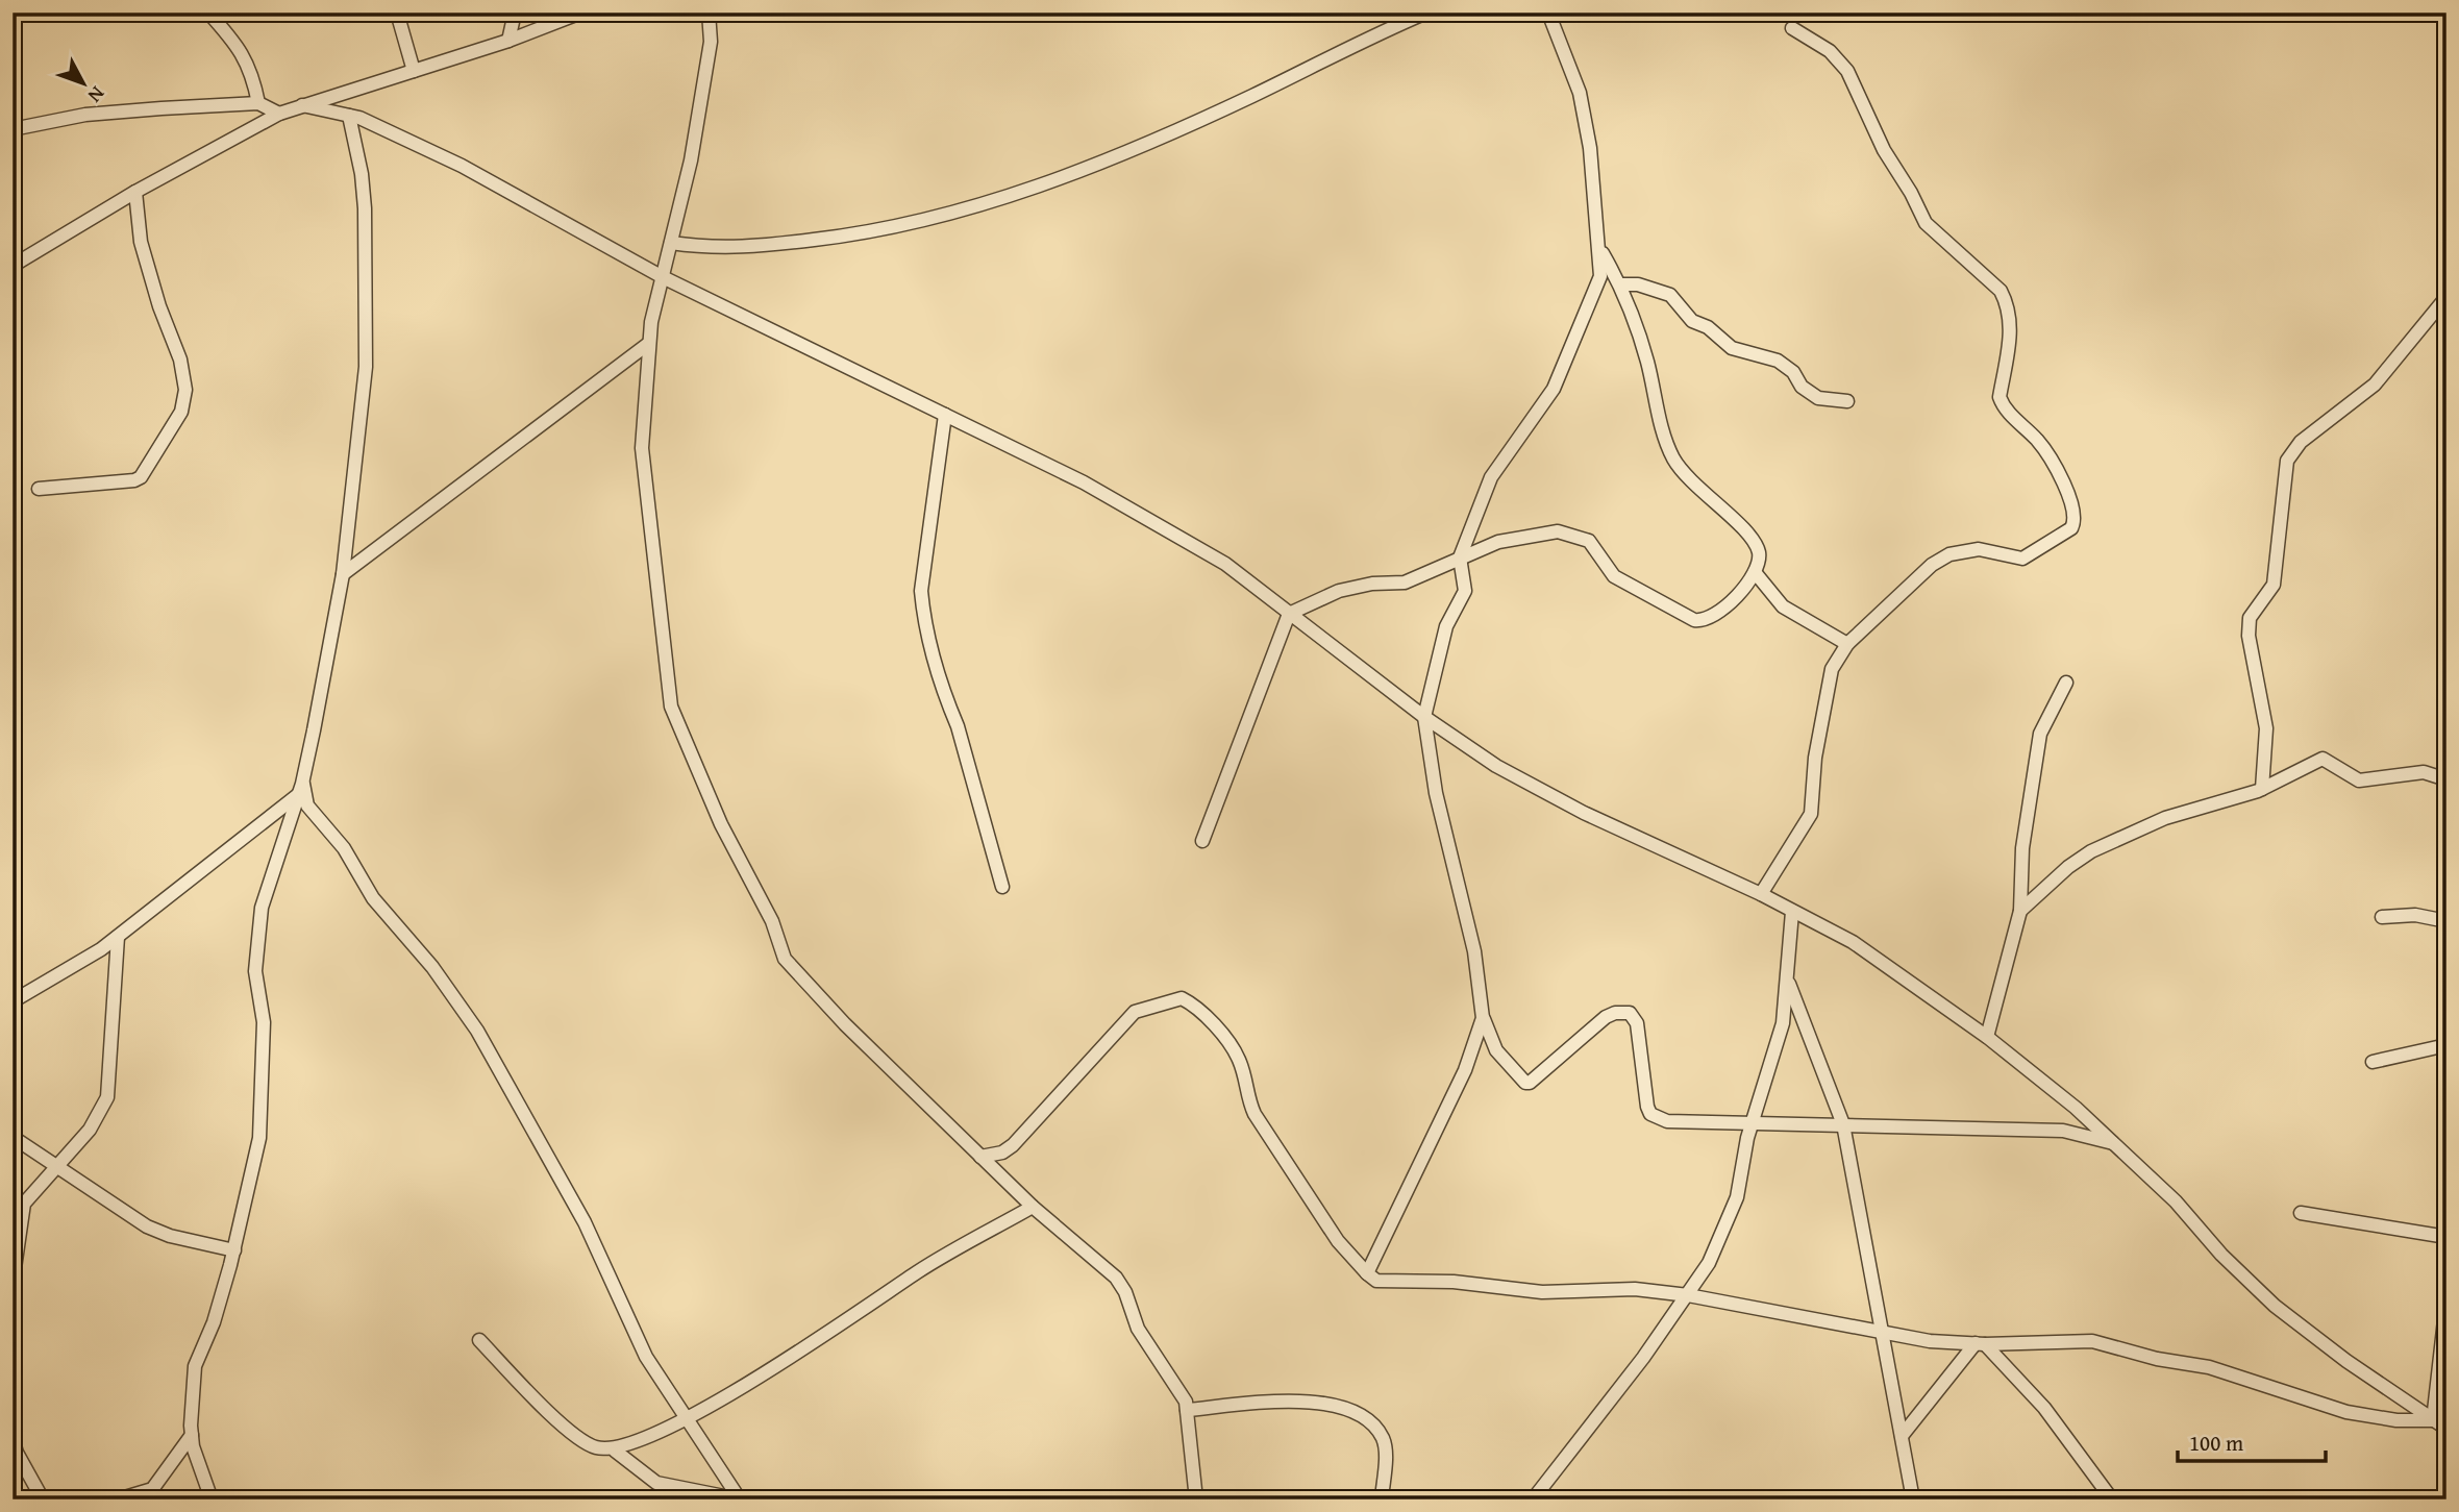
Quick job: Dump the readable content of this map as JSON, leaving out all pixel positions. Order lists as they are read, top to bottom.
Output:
{
  "scale_bar": "100 m",
  "north": "bottom right"
}
